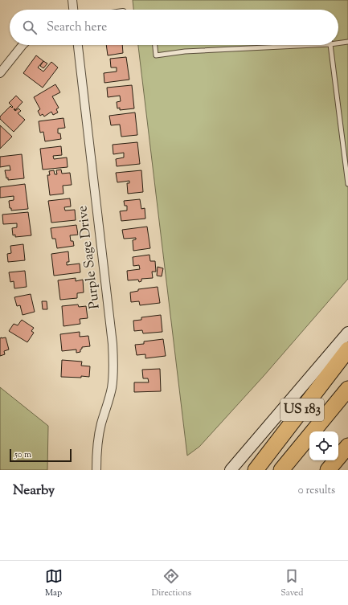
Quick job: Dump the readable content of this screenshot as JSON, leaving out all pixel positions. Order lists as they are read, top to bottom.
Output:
{
  "streets": {
    "highway": ["US 183"],
    "street": ["Purple Sage Drive"]
  },
  "scale_bar": "50 m",
  "page": {
    "search": "Search here",
    "scale": "50 m",
    "heading": ["Nearby", "0 results"],
    "nav": ["Map", "Directions", "Saved"]
  }
}
